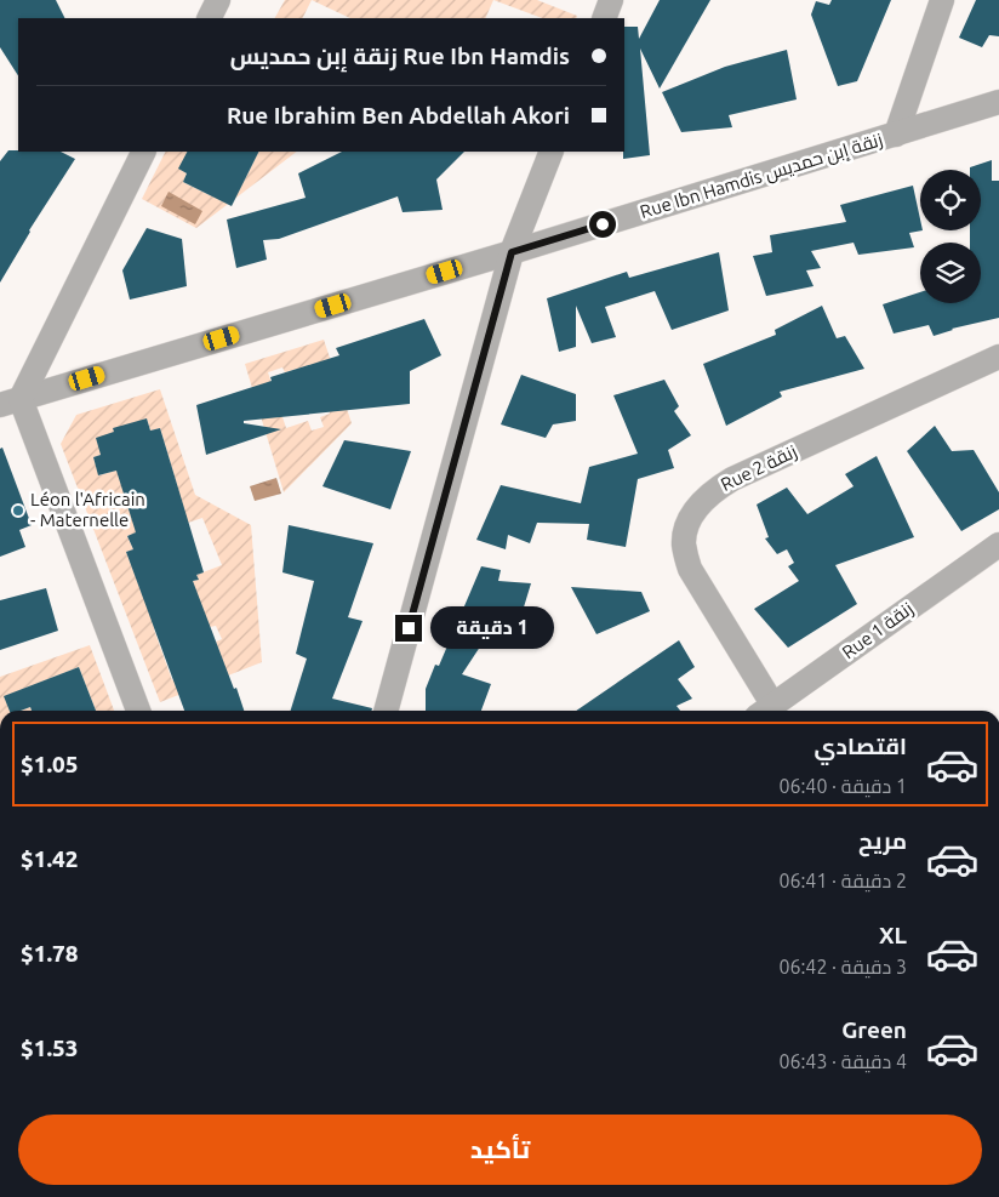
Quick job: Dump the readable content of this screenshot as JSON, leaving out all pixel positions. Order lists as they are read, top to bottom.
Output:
{
  "streets": {
    "street": ["Rue Ibn Hamdis زنقة إبن حمديس", "Rue 2 زنقة", "Rue 1 زنقة"]
  },
  "places": ["Léon l'Africain - Maternelle"],
  "page": {
    "banner": ["Rue Ibn Hamdis زنقة إبن حمديس", "Rue Ibrahim Ben Abdellah Akori"],
    "bubble": "1 دقيقة",
    "list": [
      {
        "name": "اقتصادي",
        "note": "1 دقيقة · 06:40",
        "value": "$1.05"
      },
      {
        "name": "مريح",
        "note": "2 دقيقة · 06:41",
        "value": "$1.42"
      },
      {
        "name": "XL",
        "note": "3 دقيقة · 06:42",
        "value": "$1.78"
      },
      {
        "name": "Green",
        "note": "4 دقيقة · 06:43",
        "value": "$1.53"
      }
    ],
    "buttons": "تأكيد"
  }
}
